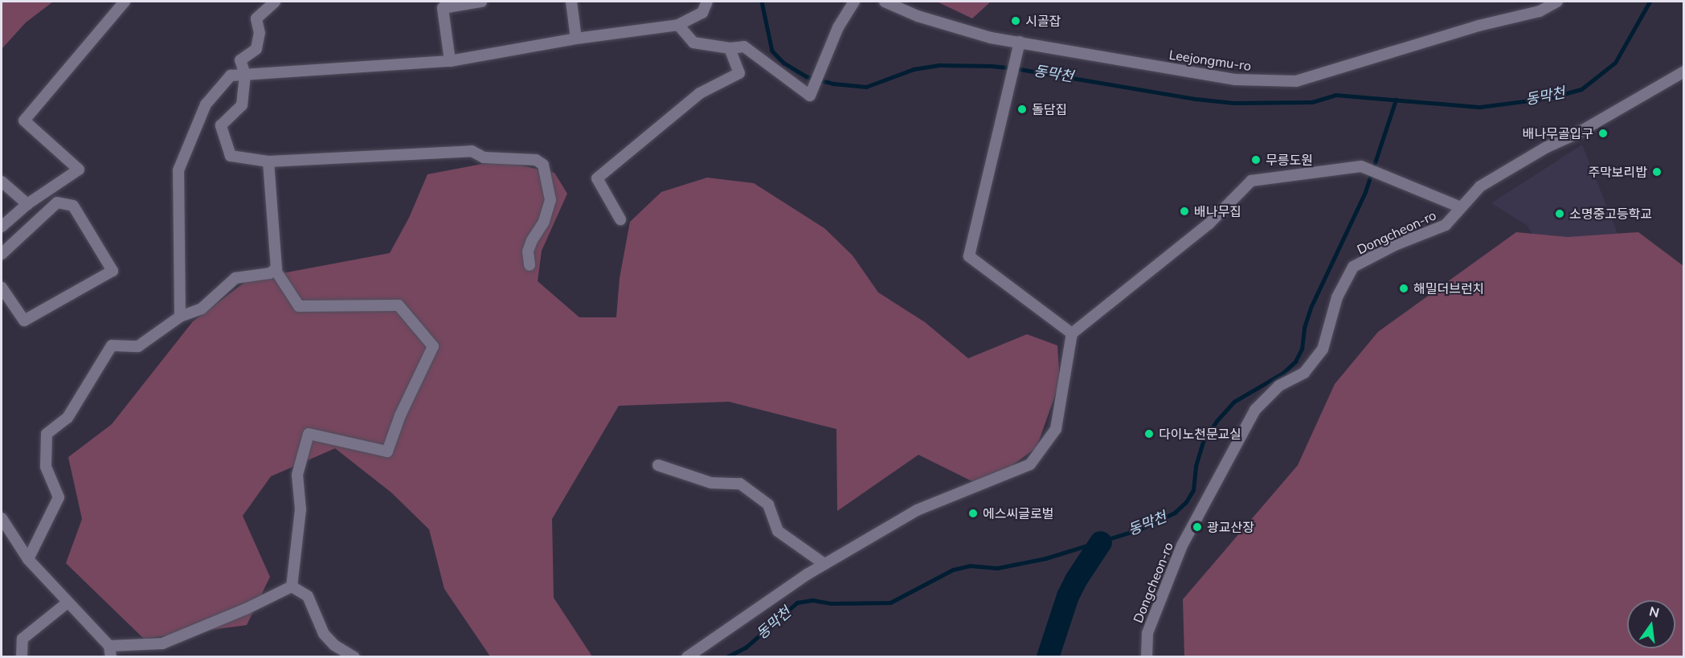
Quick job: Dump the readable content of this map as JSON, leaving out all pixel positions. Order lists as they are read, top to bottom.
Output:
{
  "streets": {
    "street": ["Leejongmu-ro", "Dongcheon-ro"]
  },
  "water": ["동막천"],
  "places": [
    "시골잡",
    "돌담집",
    "배나무골입구",
    "무릉도원",
    "주막보리밥",
    "배나무집",
    "소명중고등학교",
    "해밀더브런치",
    "다이노천문교실",
    "에스씨글로벌",
    "광교산장"
  ],
  "north": "top"
}
